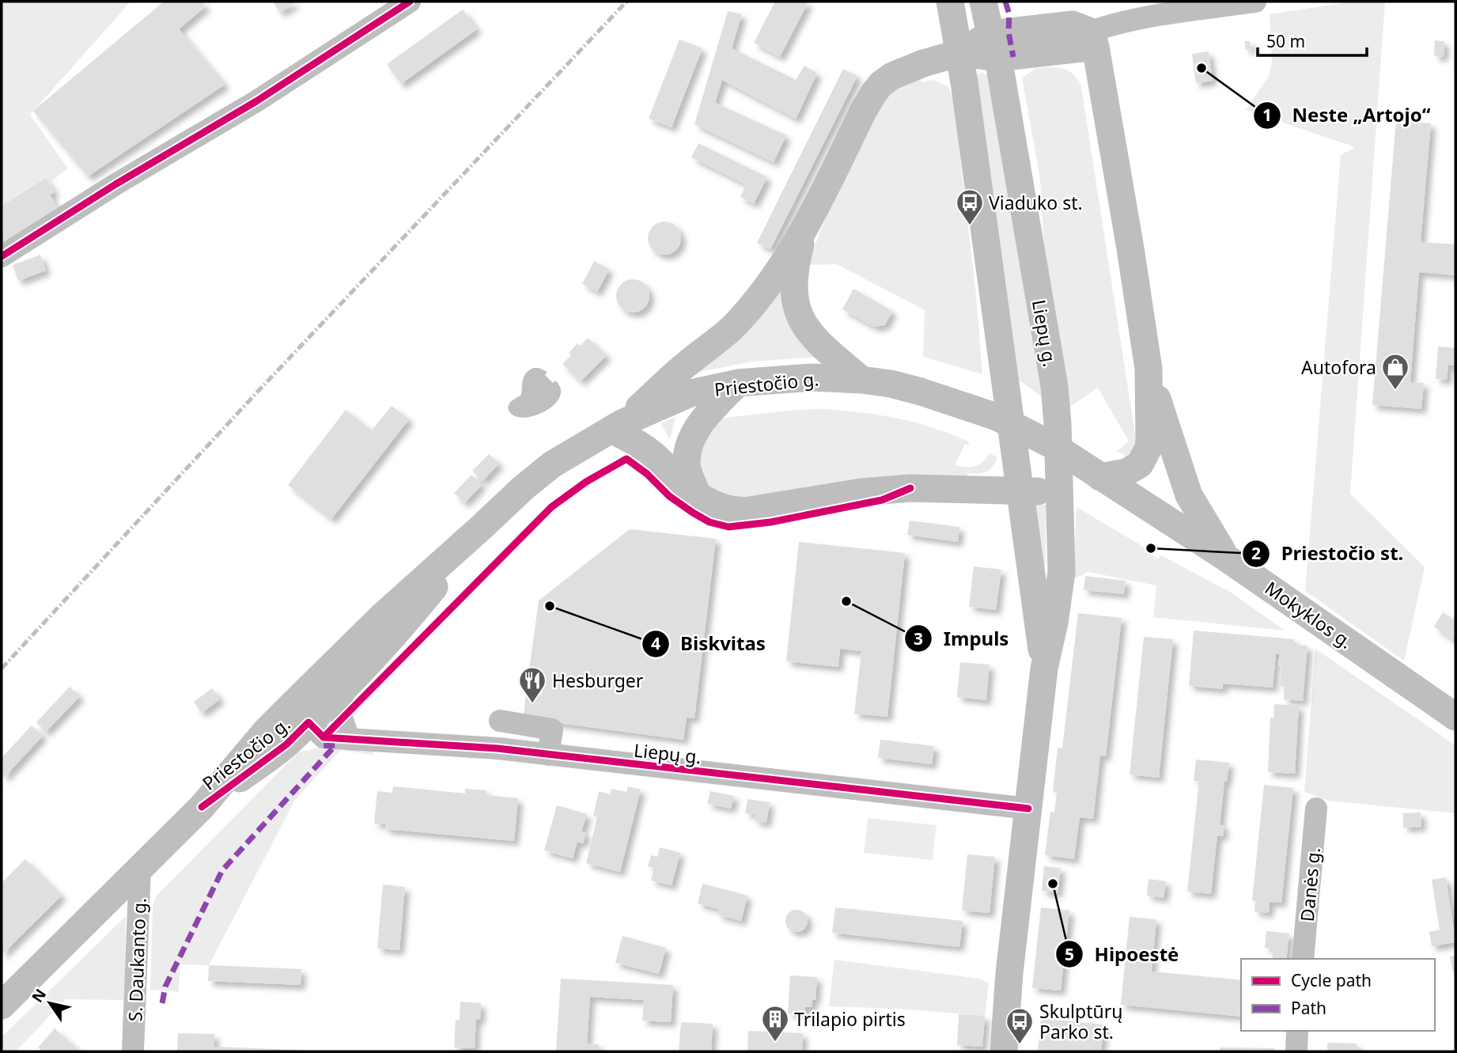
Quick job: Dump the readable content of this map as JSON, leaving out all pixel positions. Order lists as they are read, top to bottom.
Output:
{
  "streets": {
    "main road": ["Liepų g.", "Priestočio g.", "Mokyklos g."],
    "street": ["Danės g.", "S. Daukanto g."]
  },
  "crossings": [
    ["Liepų g.", "Priestočio g."],
    ["Priestočio g.", "Mokyklos g."],
    ["Priestočio g.", "S. Daukanto g."]
  ],
  "places": {
    "other": [
      "Neste „Artojo“",
      "Priestočio st.",
      "Impuls",
      "Biskvitas",
      "Hipoestė"
    ],
    "bus stop": ["Viaduko st.", "Skulptūrų Parko st."],
    "shop": ["Autofora"],
    "restaurant": ["Hesburger"],
    "building": ["Trilapio pirtis"]
  },
  "legend": ["Cycle path", "Path"],
  "scale_bar": "50 m",
  "north": "top left"
}
